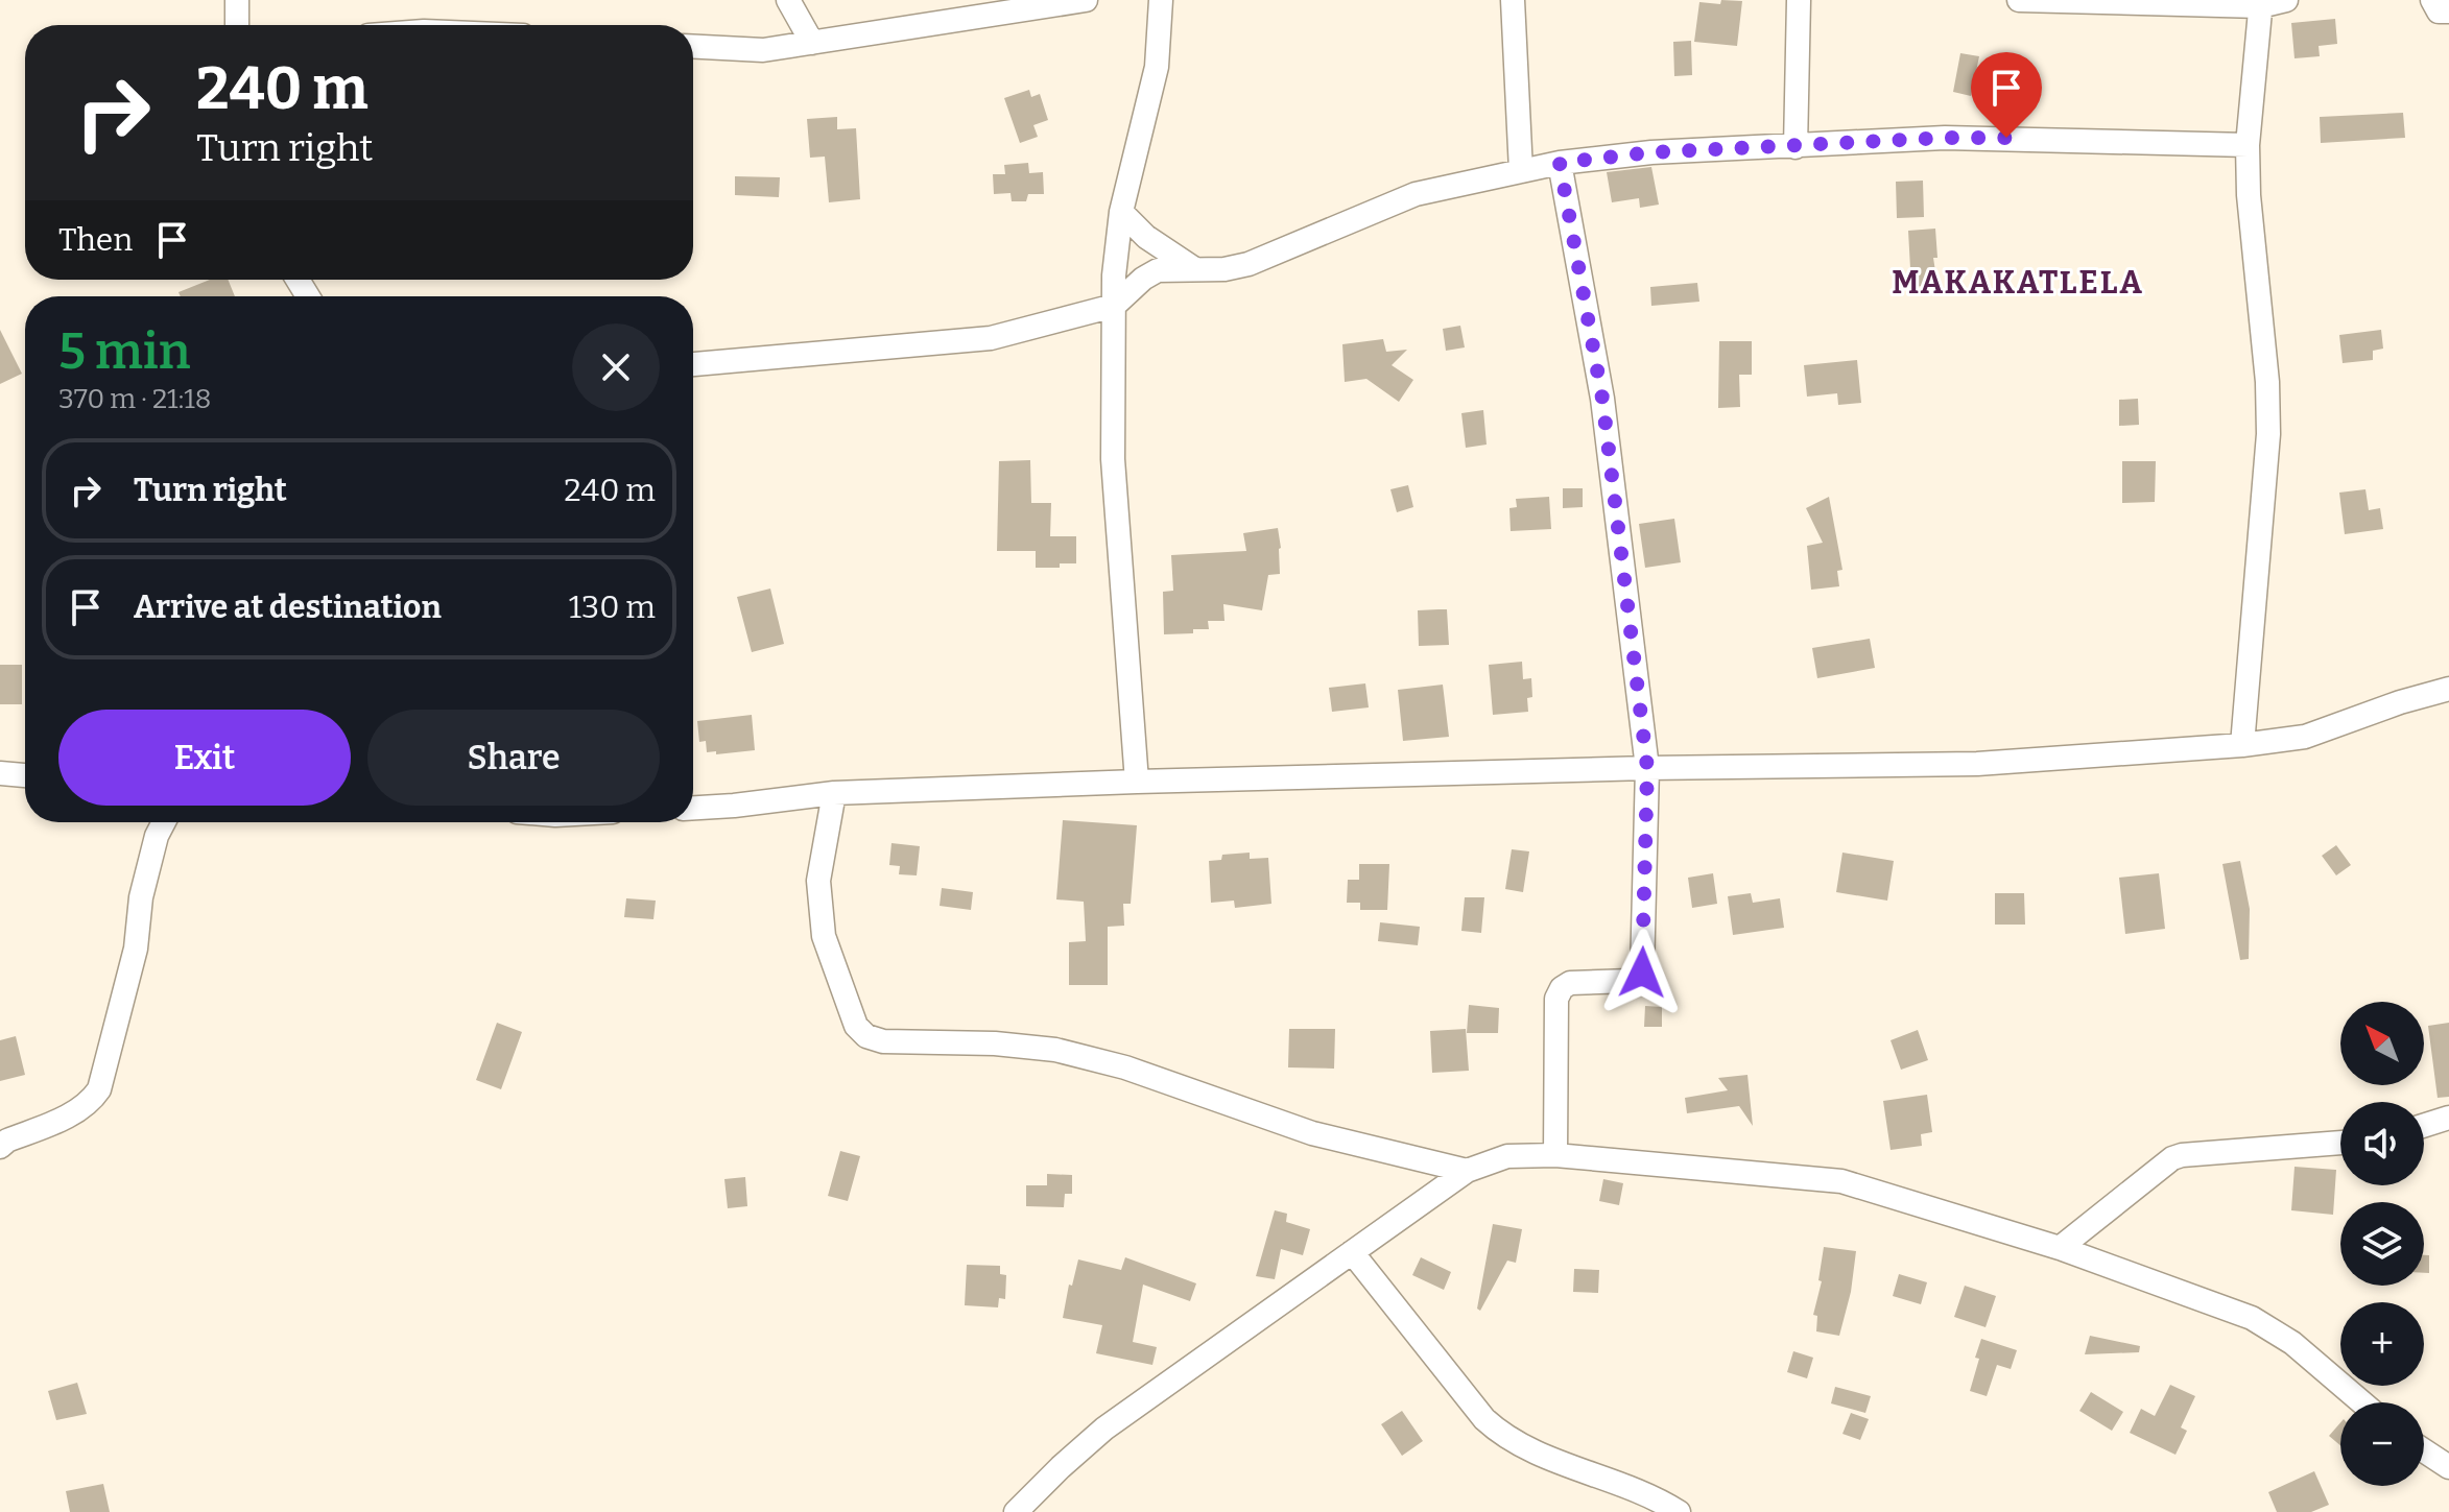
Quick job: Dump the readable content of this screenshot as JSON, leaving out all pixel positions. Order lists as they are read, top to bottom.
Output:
{
  "districts": ["MAKAKATLELA"],
  "north": "top left",
  "page": {
    "turn": ["240 m", "Turn right"],
    "then": "Then",
    "heading": ["5 min", "370 m · 21:18"],
    "list": [
      {
        "name": "Turn right",
        "value": "240 m"
      },
      {
        "name": "Arrive at destination",
        "value": "130 m"
      }
    ],
    "buttons": ["Exit", "Share"],
    "map_buttons": ["+", "−"]
  }
}
